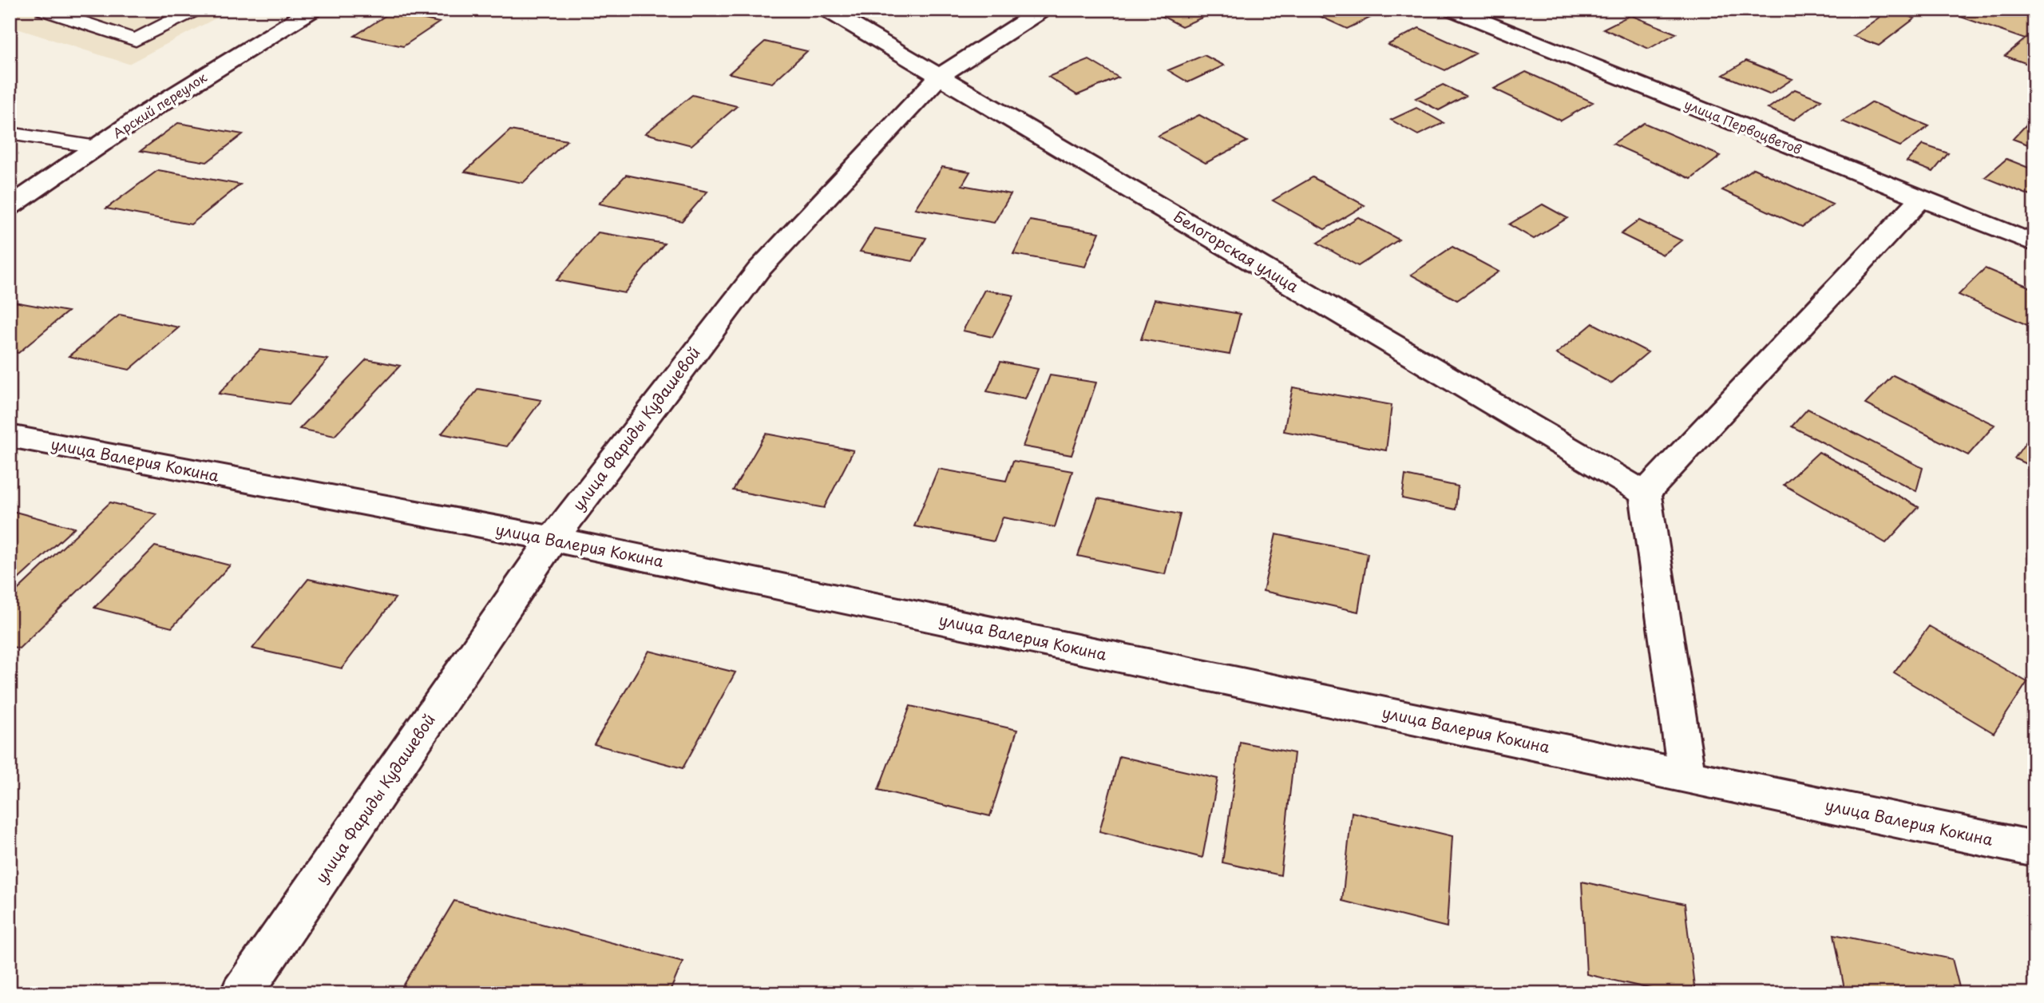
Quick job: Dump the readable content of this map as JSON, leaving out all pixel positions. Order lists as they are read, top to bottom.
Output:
{
  "streets": {
    "street": [
      "Арский переулок",
      "улица Первоцветов",
      "Белогорская улица",
      "улица Фариды Кудашевой",
      "улица Валерия Кокина"
    ]
  },
  "crossings": [
    ["Белогорская улица", "улица Фариды Кудашевой"],
    ["улица Фариды Кудашевой", "улица Валерия Кокина"]
  ]
}
